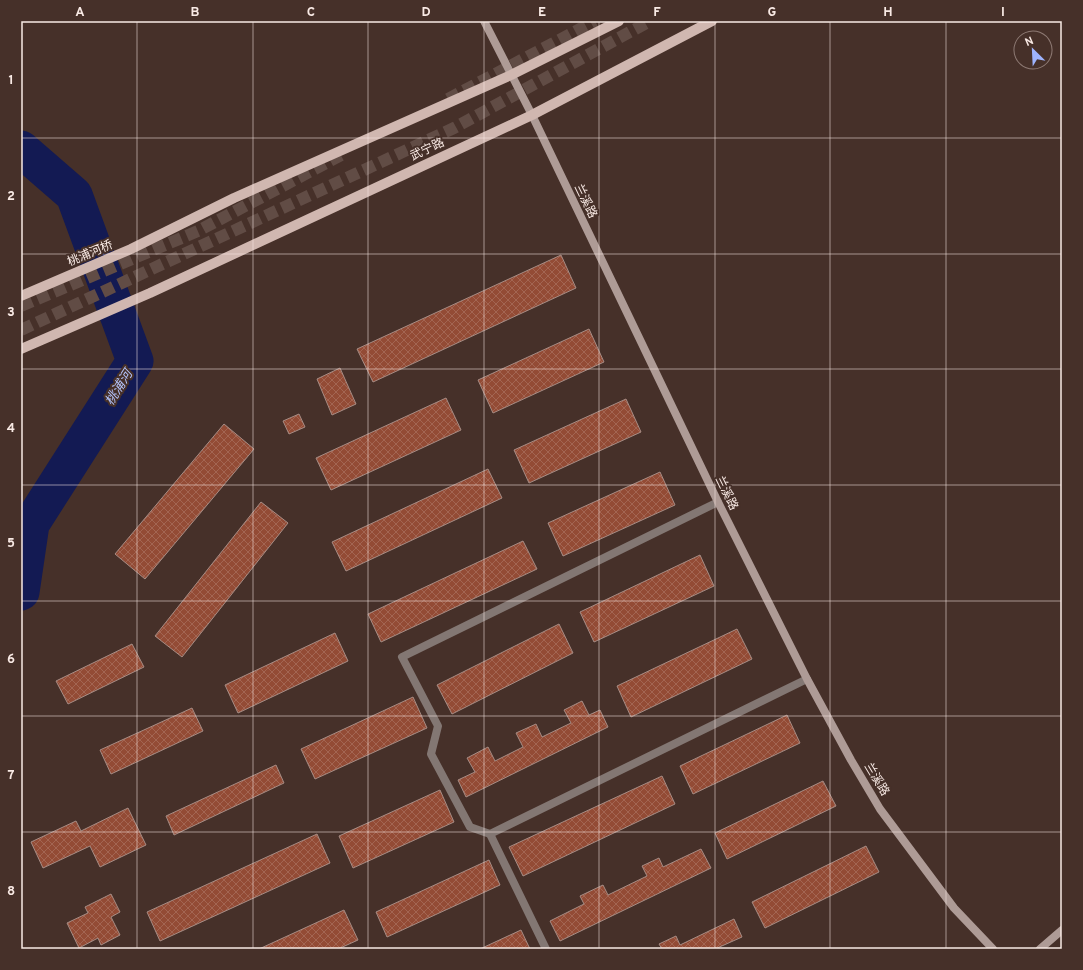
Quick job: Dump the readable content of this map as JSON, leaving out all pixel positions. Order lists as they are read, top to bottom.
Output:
{
  "streets": {
    "main road": ["武宁路", "桃浦河桥"],
    "street": ["兰溪路"]
  },
  "crossings": [
    ["武宁路", "兰溪路"],
    ["兰溪路", "桃浦河桥"]
  ],
  "water": ["桃浦河"],
  "north": "top left",
  "grid": {
    "columns": [
      "A",
      "B",
      "C",
      "D",
      "E",
      "F",
      "G",
      "H",
      "I"
    ],
    "rows": [
      "1",
      "2",
      "3",
      "4",
      "5",
      "6",
      "7",
      "8"
    ]
  }
}
